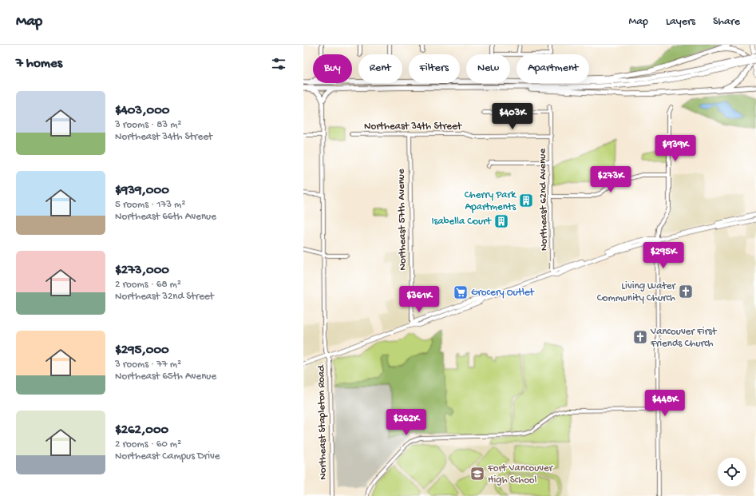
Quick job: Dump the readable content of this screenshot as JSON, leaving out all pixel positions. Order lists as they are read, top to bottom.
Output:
{
  "streets": {
    "street": [
      "Northeast 34th Street",
      "Northeast 62nd Avenue",
      "Northeast 57th Avenue",
      "Northeast Stapleton Road"
    ]
  },
  "crossings": [
    ["Northeast 34th Street", "Northeast 62nd Avenue"],
    ["Northeast 34th Street", "Northeast 57th Avenue"]
  ],
  "places": {
    "building": ["Cherry Park Apartments", "Isabella Court"],
    "church": ["Living Water Community Church", "Vancouver First Friends Church"],
    "supermarket": ["Grocery Outlet"],
    "school or university": ["Fort Vancouver High School"]
  },
  "page": {
    "header": "Map",
    "nav": ["Map", "Layers", "Share"],
    "heading": "7 homes",
    "chip": [
      "Buy",
      "Rent",
      "Filters",
      "New",
      "Apartment"
    ],
    "list": [
      {
        "name": "$403,000",
        "note": "3 rooms · 83 m² · Northeast 34th Street"
      },
      {
        "name": "$939,000",
        "note": "5 rooms · 173 m² · Northeast 66th Avenue"
      },
      {
        "name": "$273,000",
        "note": "2 rooms · 68 m² · Northeast 32nd Street"
      },
      {
        "name": "$295,000",
        "note": "3 rooms · 77 m² · Northeast 65th Avenue"
      },
      {
        "name": "$262,000",
        "note": "2 rooms · 60 m² · Northeast Campus Drive"
      }
    ],
    "price": [
      "$403K",
      "$939K",
      "$273K",
      "$295K",
      "$361K",
      "$448K",
      "$262K"
    ]
  }
}
